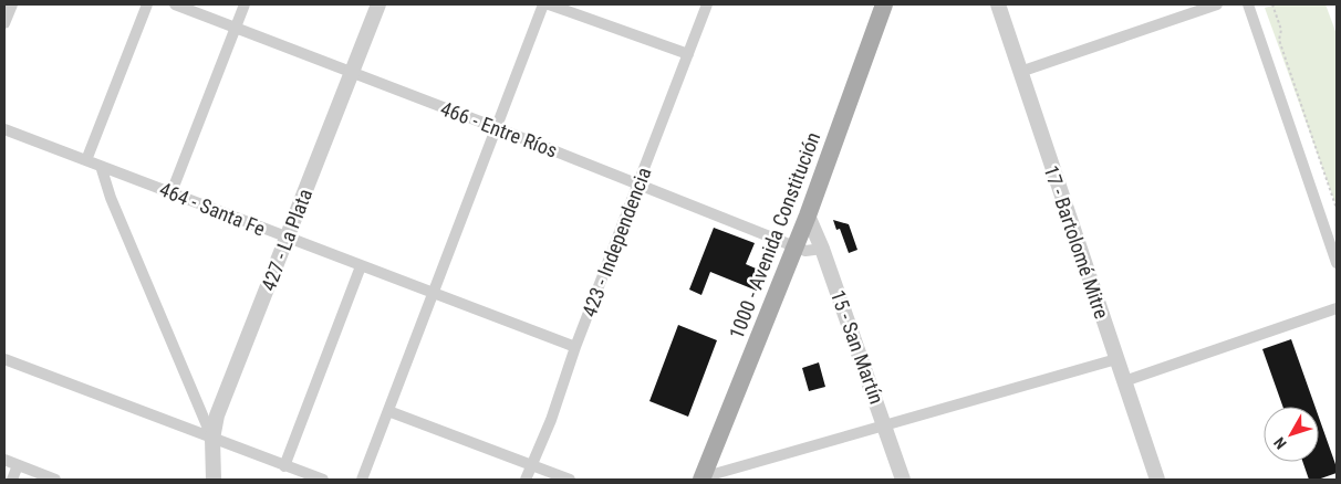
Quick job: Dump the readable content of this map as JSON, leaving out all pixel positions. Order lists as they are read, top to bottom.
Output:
{
  "streets": {
    "main road": ["1000 - Avenida Constitución"],
    "street": [
      "466 - Entre Ríos",
      "464 - Santa Fe",
      "427 - La Plata",
      "423 - Independencia",
      "17 - Bartolomé Mitre",
      "15 - San Martín"
    ]
  },
  "crossings": [
    ["466 - Entre Ríos", "1000 - Avenida Constitución"],
    ["466 - Entre Ríos", "427 - La Plata"],
    ["466 - Entre Ríos", "423 - Independencia"],
    ["466 - Entre Ríos", "15 - San Martín"],
    ["464 - Santa Fe", "427 - La Plata"],
    ["464 - Santa Fe", "423 - Independencia"],
    ["1000 - Avenida Constitución", "15 - San Martín"]
  ],
  "north": "bottom left"
}
